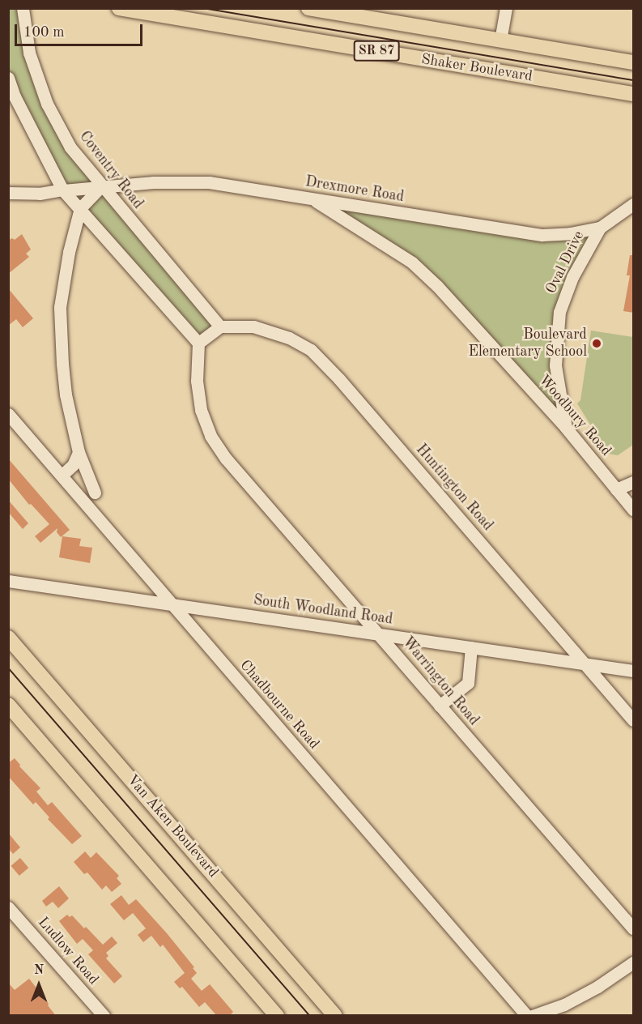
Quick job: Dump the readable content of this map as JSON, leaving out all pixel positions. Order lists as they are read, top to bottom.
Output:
{
  "streets": {
    "main road": ["SR 87", "Shaker Boulevard", "Van Aken Boulevard"],
    "street": [
      "Coventry Road",
      "Drexmore Road",
      "Oval Drive",
      "Woodbury Road",
      "Huntington Road",
      "South Woodland Road",
      "Warrington Road",
      "Chadbourne Road",
      "Ludlow Road"
    ]
  },
  "crossings": [
    ["Coventry Road", "Drexmore Road"],
    ["Coventry Road", "Huntington Road"],
    ["Drexmore Road", "Oval Drive"],
    ["Drexmore Road", "Woodbury Road"],
    ["Oval Drive", "Woodbury Road"],
    ["Huntington Road", "South Woodland Road"],
    ["South Woodland Road", "Warrington Road"],
    ["South Woodland Road", "Chadbourne Road"]
  ],
  "places": ["Boulevard Elementary School"],
  "scale_bar": "100 m",
  "north": "top"
}
